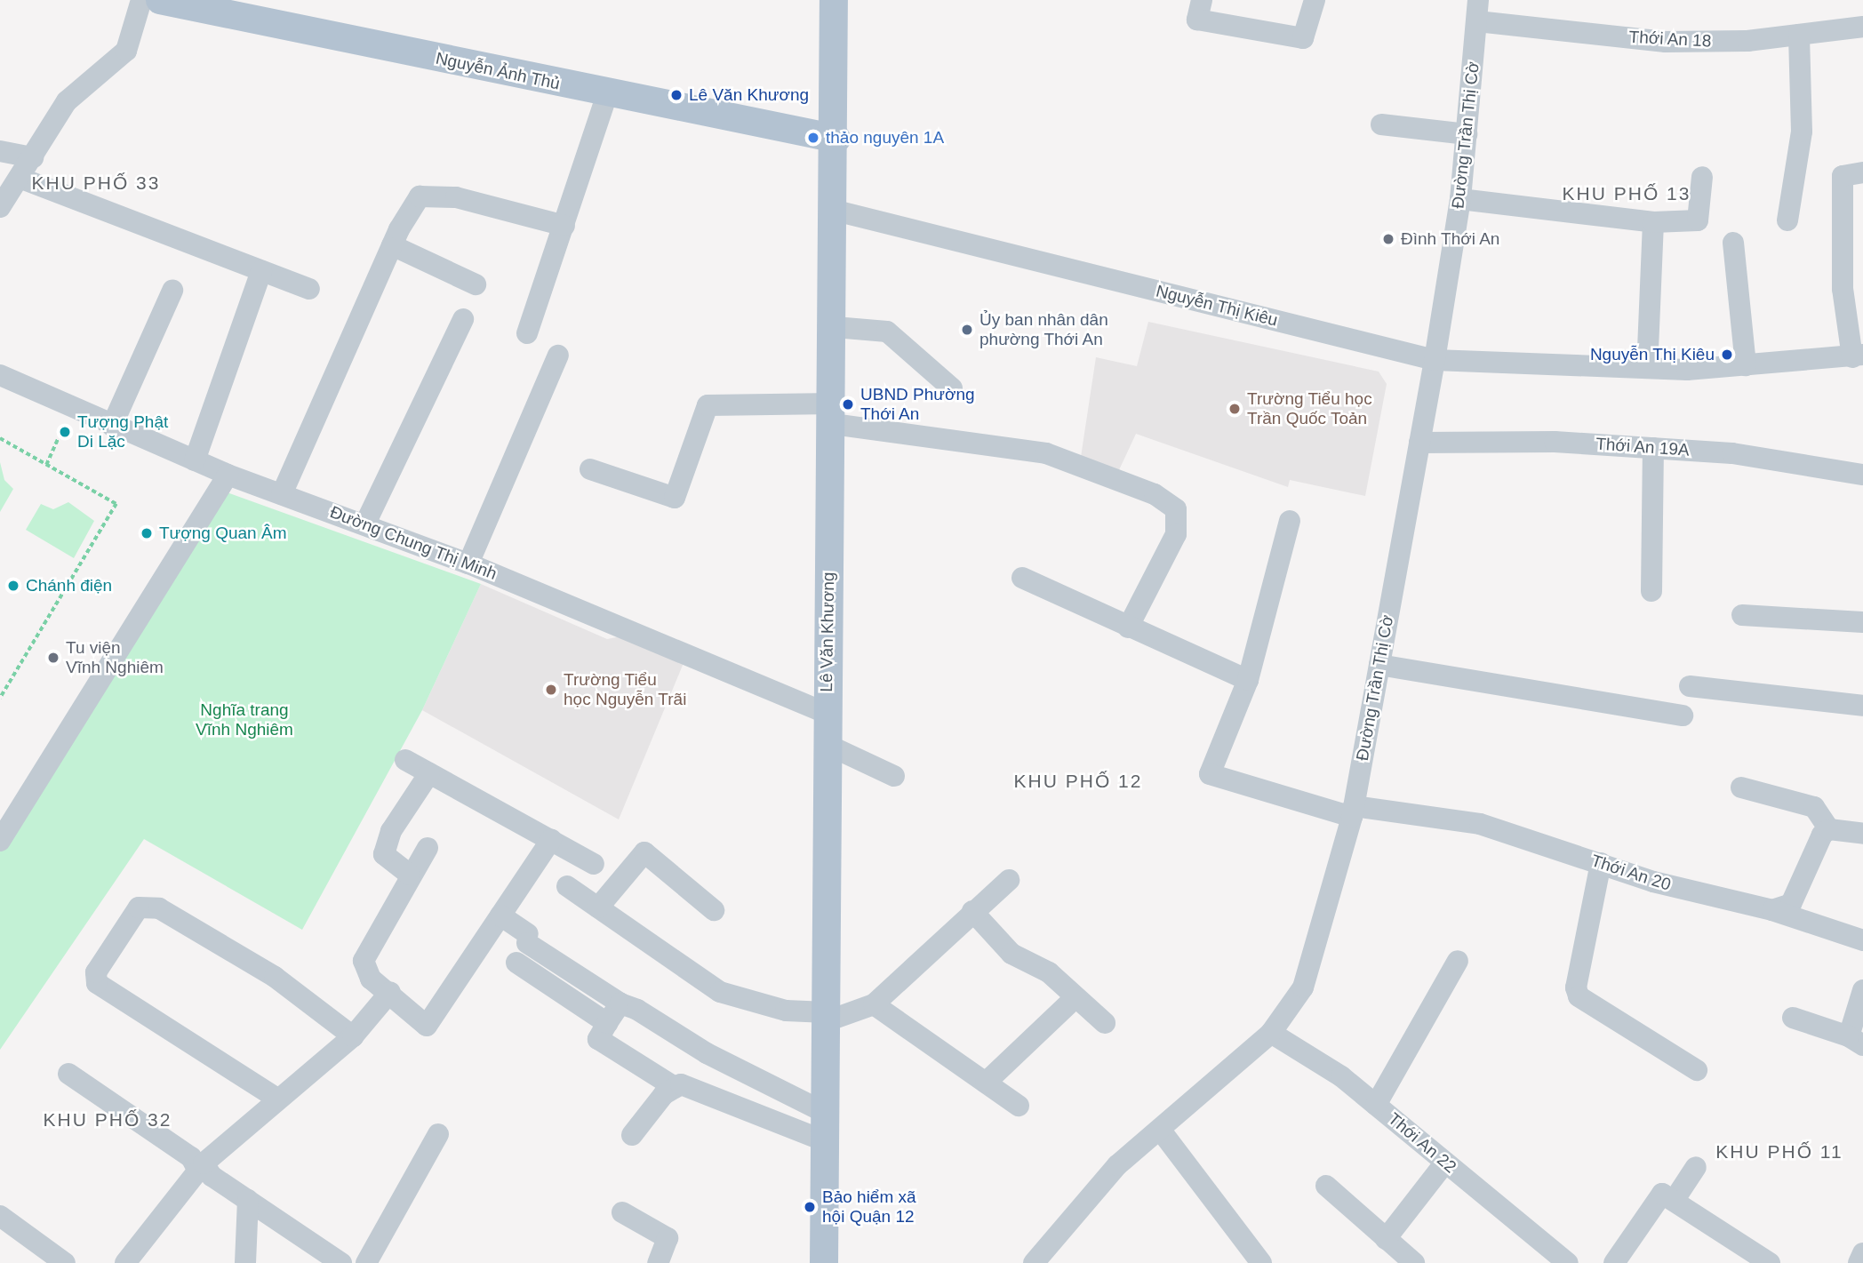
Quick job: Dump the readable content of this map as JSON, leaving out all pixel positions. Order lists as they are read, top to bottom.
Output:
{
  "streets": {
    "main road": ["Nguyễn Ảnh Thủ", "Lê Văn Khương"],
    "street": [
      "Thới An 18",
      "Đường Trần Thị Cờ",
      "Nguyễn Thị Kiêu",
      "Thới An 19A",
      "Đường Chung Thị Minh",
      "Thới An 20",
      "Thới An 22"
    ]
  },
  "crossings": [
    ["Thới An 18", "Đường Trần Thị Cờ"],
    ["Nguyễn Ảnh Thủ", "Lê Văn Khương"],
    ["Đường Trần Thị Cờ", "Nguyễn Thị Kiêu"],
    ["Đường Trần Thị Cờ", "Thới An 19A"],
    ["Đường Trần Thị Cờ", "Thới An 20"],
    ["Đường Trần Thị Cờ", "Thới An 22"],
    ["Nguyễn Thị Kiêu", "Lê Văn Khương"],
    ["Đường Chung Thị Minh", "Lê Văn Khương"]
  ],
  "districts": [
    "KHU PHỐ 33",
    "KHU PHỐ 13",
    "KHU PHỐ 12",
    "KHU PHỐ 32",
    "KHU PHỐ 11"
  ],
  "parks": ["Nghĩa trang Vĩnh Nghiêm"],
  "places": [
    "Lê Văn Khương",
    "thảo nguyên 1A",
    "Đình Thới An",
    "Ủy ban nhân dân phường Thới An",
    "Nguyễn Thị Kiêu",
    "UBND Phường Thới An",
    "Trường Tiểu học Trần Quốc Toản",
    "Tượng Phật Di Lặc",
    "Tượng Quan Âm",
    "Chánh điện",
    "Tu viện Vĩnh Nghiêm",
    "Trường Tiểu học Nguyễn Trãi",
    "Bảo hiểm xã hội Quận 12"
  ]
}
